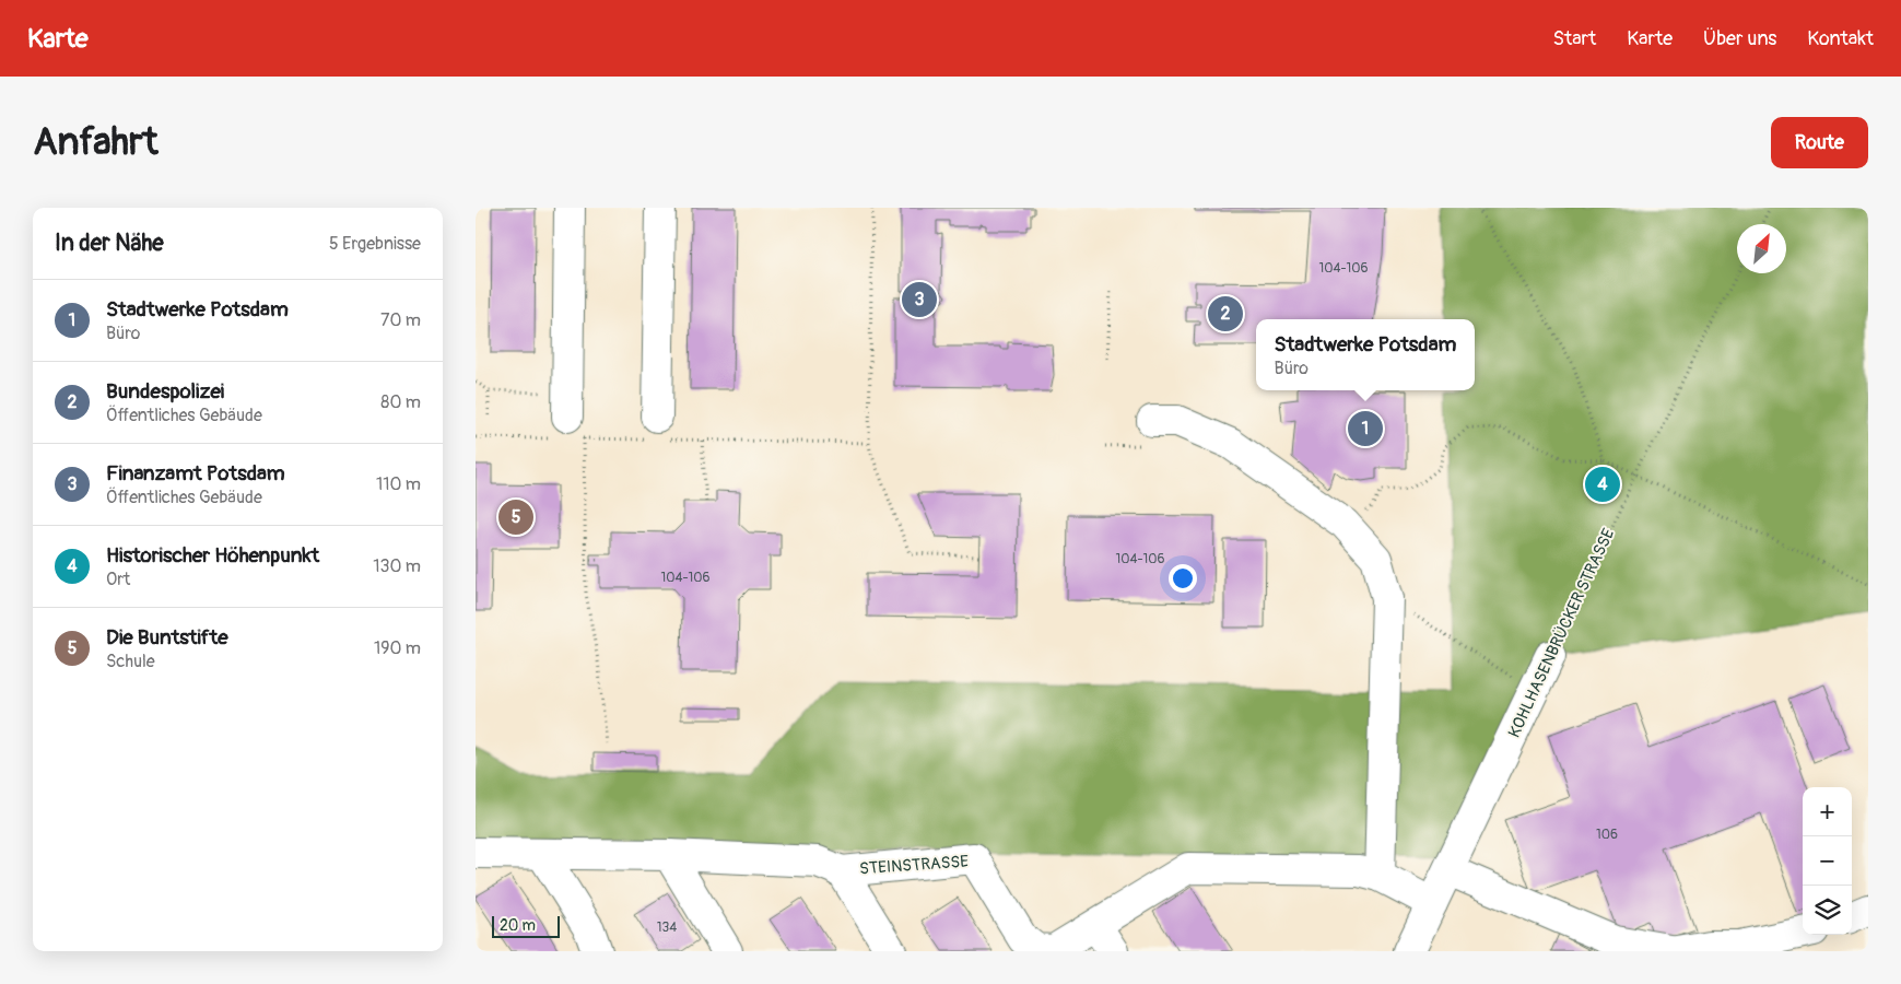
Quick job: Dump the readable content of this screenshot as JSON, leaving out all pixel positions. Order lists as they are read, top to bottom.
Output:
{
  "streets": {
    "lane": ["KOHLHASENBRÜCKER STRASSE", "STEINSTRASSE"]
  },
  "crossings": [
    ["KOHLHASENBRÜCKER STRASSE", "STEINSTRASSE"]
  ],
  "house_numbers": [
    "104-106",
    "104-106",
    "104-106",
    "106",
    "134"
  ],
  "scale_bar": "20 m",
  "north": "top right",
  "page": {
    "header": "Karte",
    "nav": [
      "Start",
      "Karte",
      "Über uns",
      "Kontakt"
    ],
    "buttons": "Route",
    "title": "Anfahrt",
    "heading": ["In der Nähe", "5 Ergebnisse"],
    "list": [
      {
        "mark": "1",
        "name": "Stadtwerke Potsdam",
        "note": "Büro",
        "value": "70 m"
      },
      {
        "mark": "2",
        "name": "Bundespolizei",
        "note": "Öffentliches Gebäude",
        "value": "80 m"
      },
      {
        "mark": "3",
        "name": "Finanzamt Potsdam",
        "note": "Öffentliches Gebäude",
        "value": "110 m"
      },
      {
        "mark": "4",
        "name": "Historischer Höhenpunkt",
        "note": "Ort",
        "value": "130 m"
      },
      {
        "mark": "5",
        "name": "Die Buntstifte",
        "note": "Schule",
        "value": "190 m"
      }
    ],
    "pins": [
      "3",
      "2",
      "1",
      "4",
      "5"
    ],
    "popup": ["Stadtwerke Potsdam", "Büro"],
    "map_buttons": ["+", "−"],
    "scale": "20 m"
  }
}
